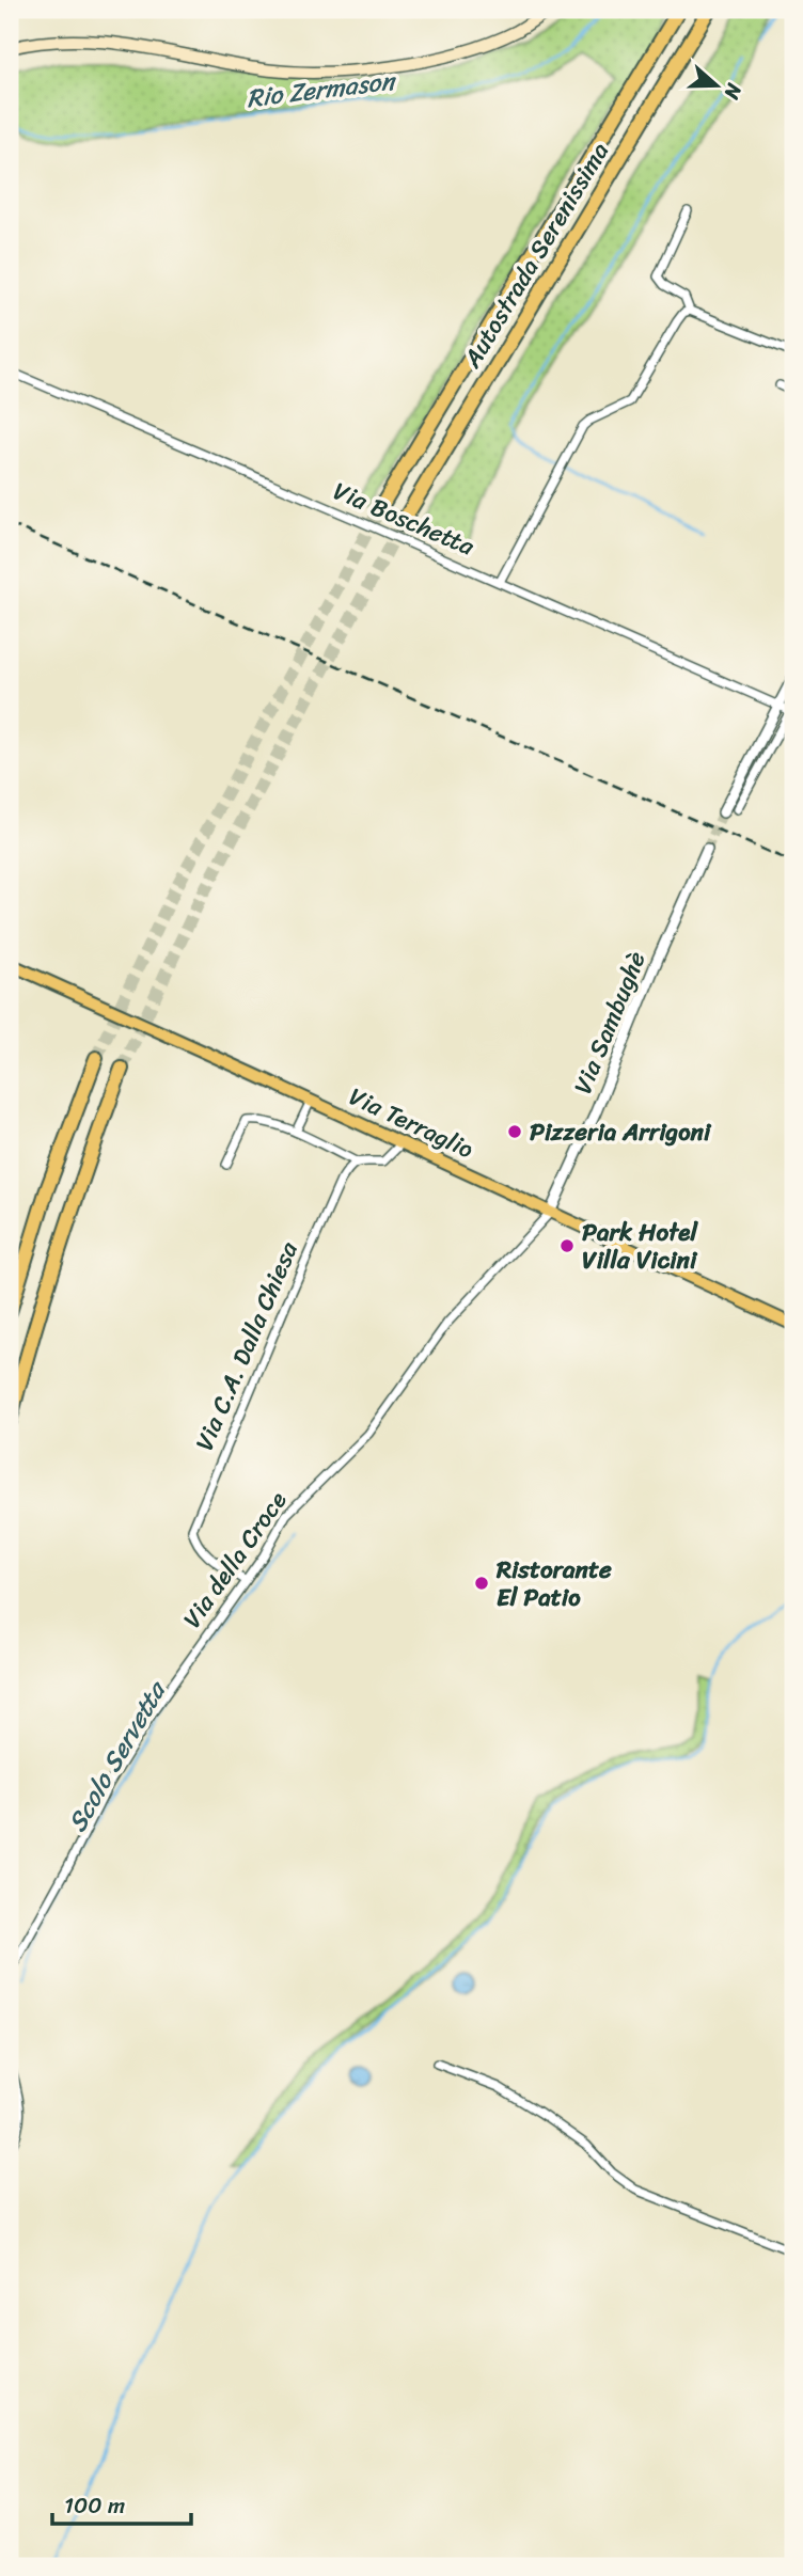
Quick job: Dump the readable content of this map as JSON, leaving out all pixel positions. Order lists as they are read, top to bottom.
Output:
{
  "streets": {
    "highway": ["Autostrada Serenissima"],
    "main road": ["Via Terraglio"],
    "street": [
      "Via Boschetta",
      "Via Sambughè",
      "Via C.A. Dalla Chiesa",
      "Via della Croce"
    ]
  },
  "crossings": [
    ["Via Sambughè", "Via Terraglio"],
    ["Via Sambughè", "Via della Croce"],
    ["Via Terraglio", "Via della Croce"],
    ["Via C.A. Dalla Chiesa", "Via della Croce"]
  ],
  "water": ["Rio Zermason", "Scolo Servetta"],
  "places": ["Pizzeria Arrigoni", "Park Hotel Villa Vicini", "Ristorante El Patio"],
  "scale_bar": "100 m",
  "north": "right"
}
